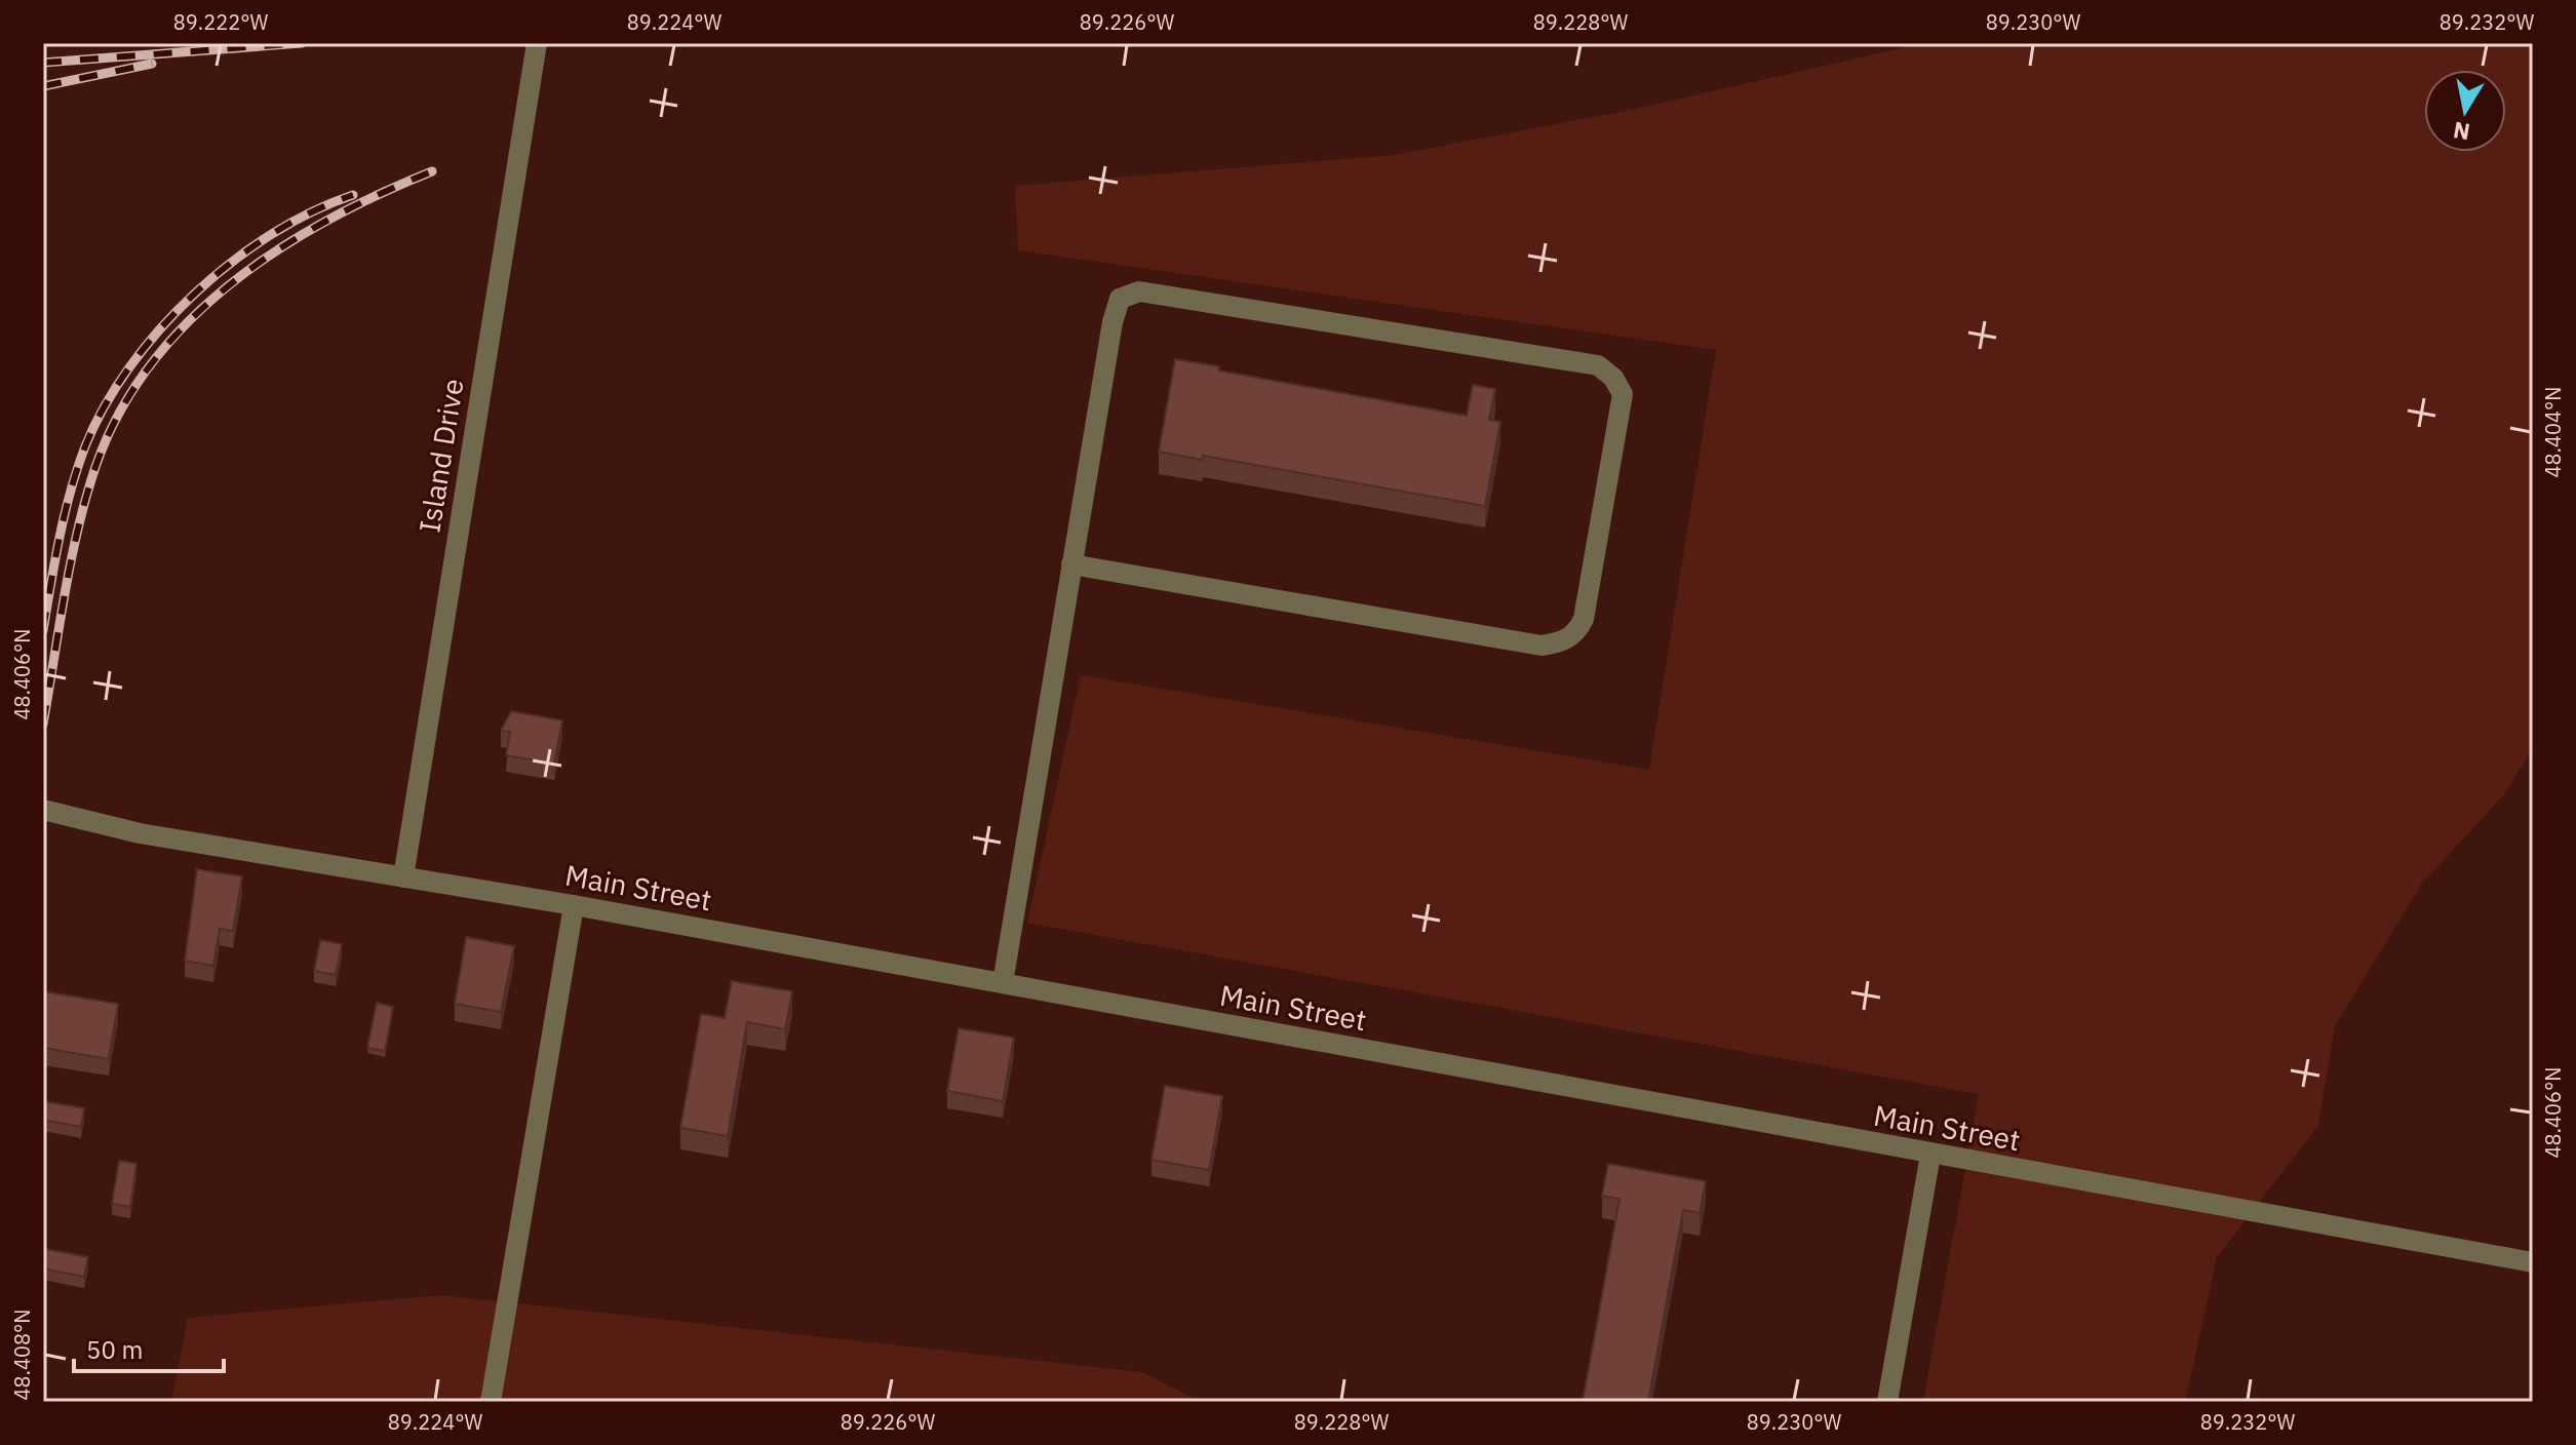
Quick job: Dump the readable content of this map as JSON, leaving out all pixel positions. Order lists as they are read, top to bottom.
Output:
{
  "streets": {
    "street": ["Island Drive", "Main Street"]
  },
  "crossings": [
    ["Island Drive", "Main Street"]
  ],
  "scale_bar": "50 m",
  "north": "bottom",
  "coordinates": [
    "89.222°W",
    "89.224°W",
    "89.226°W",
    "89.228°W",
    "89.230°W",
    "89.232°W",
    "48.404°N",
    "48.406°N",
    "48.408°N"
  ]
}
